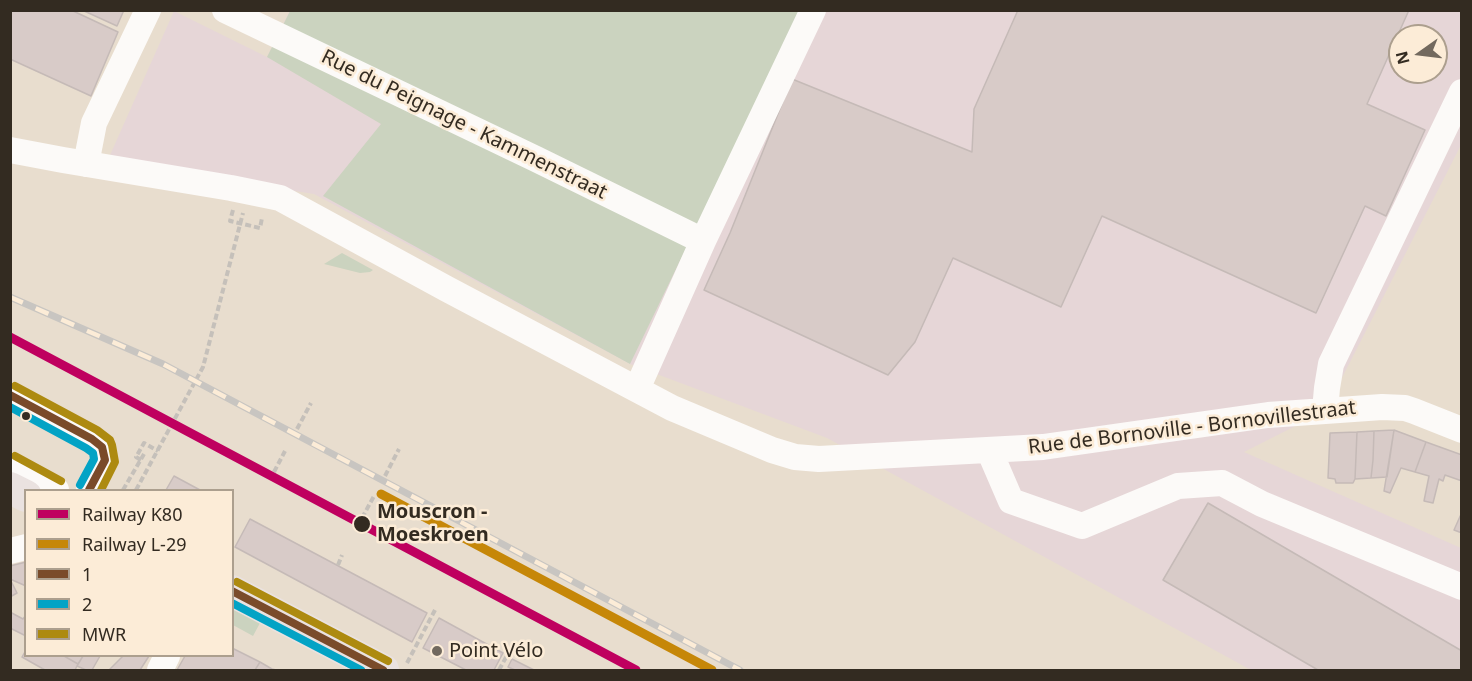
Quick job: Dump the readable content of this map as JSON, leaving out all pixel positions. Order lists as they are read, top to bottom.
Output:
{
  "streets": {
    "street": ["Rue du Peignage - Kammenstraat", "Rue de Bornoville - Bornovillestraat"]
  },
  "places": ["Mouscron - Moeskroen", "Point Vélo"],
  "lines": [
    "rail line K80",
    "transit line MWR",
    "transit line 1",
    "transit line 2",
    "rail line L-29"
  ],
  "legend": [
    "Railway K80",
    "Railway L-29",
    "1",
    "2",
    "MWR"
  ],
  "north": "left"
}
